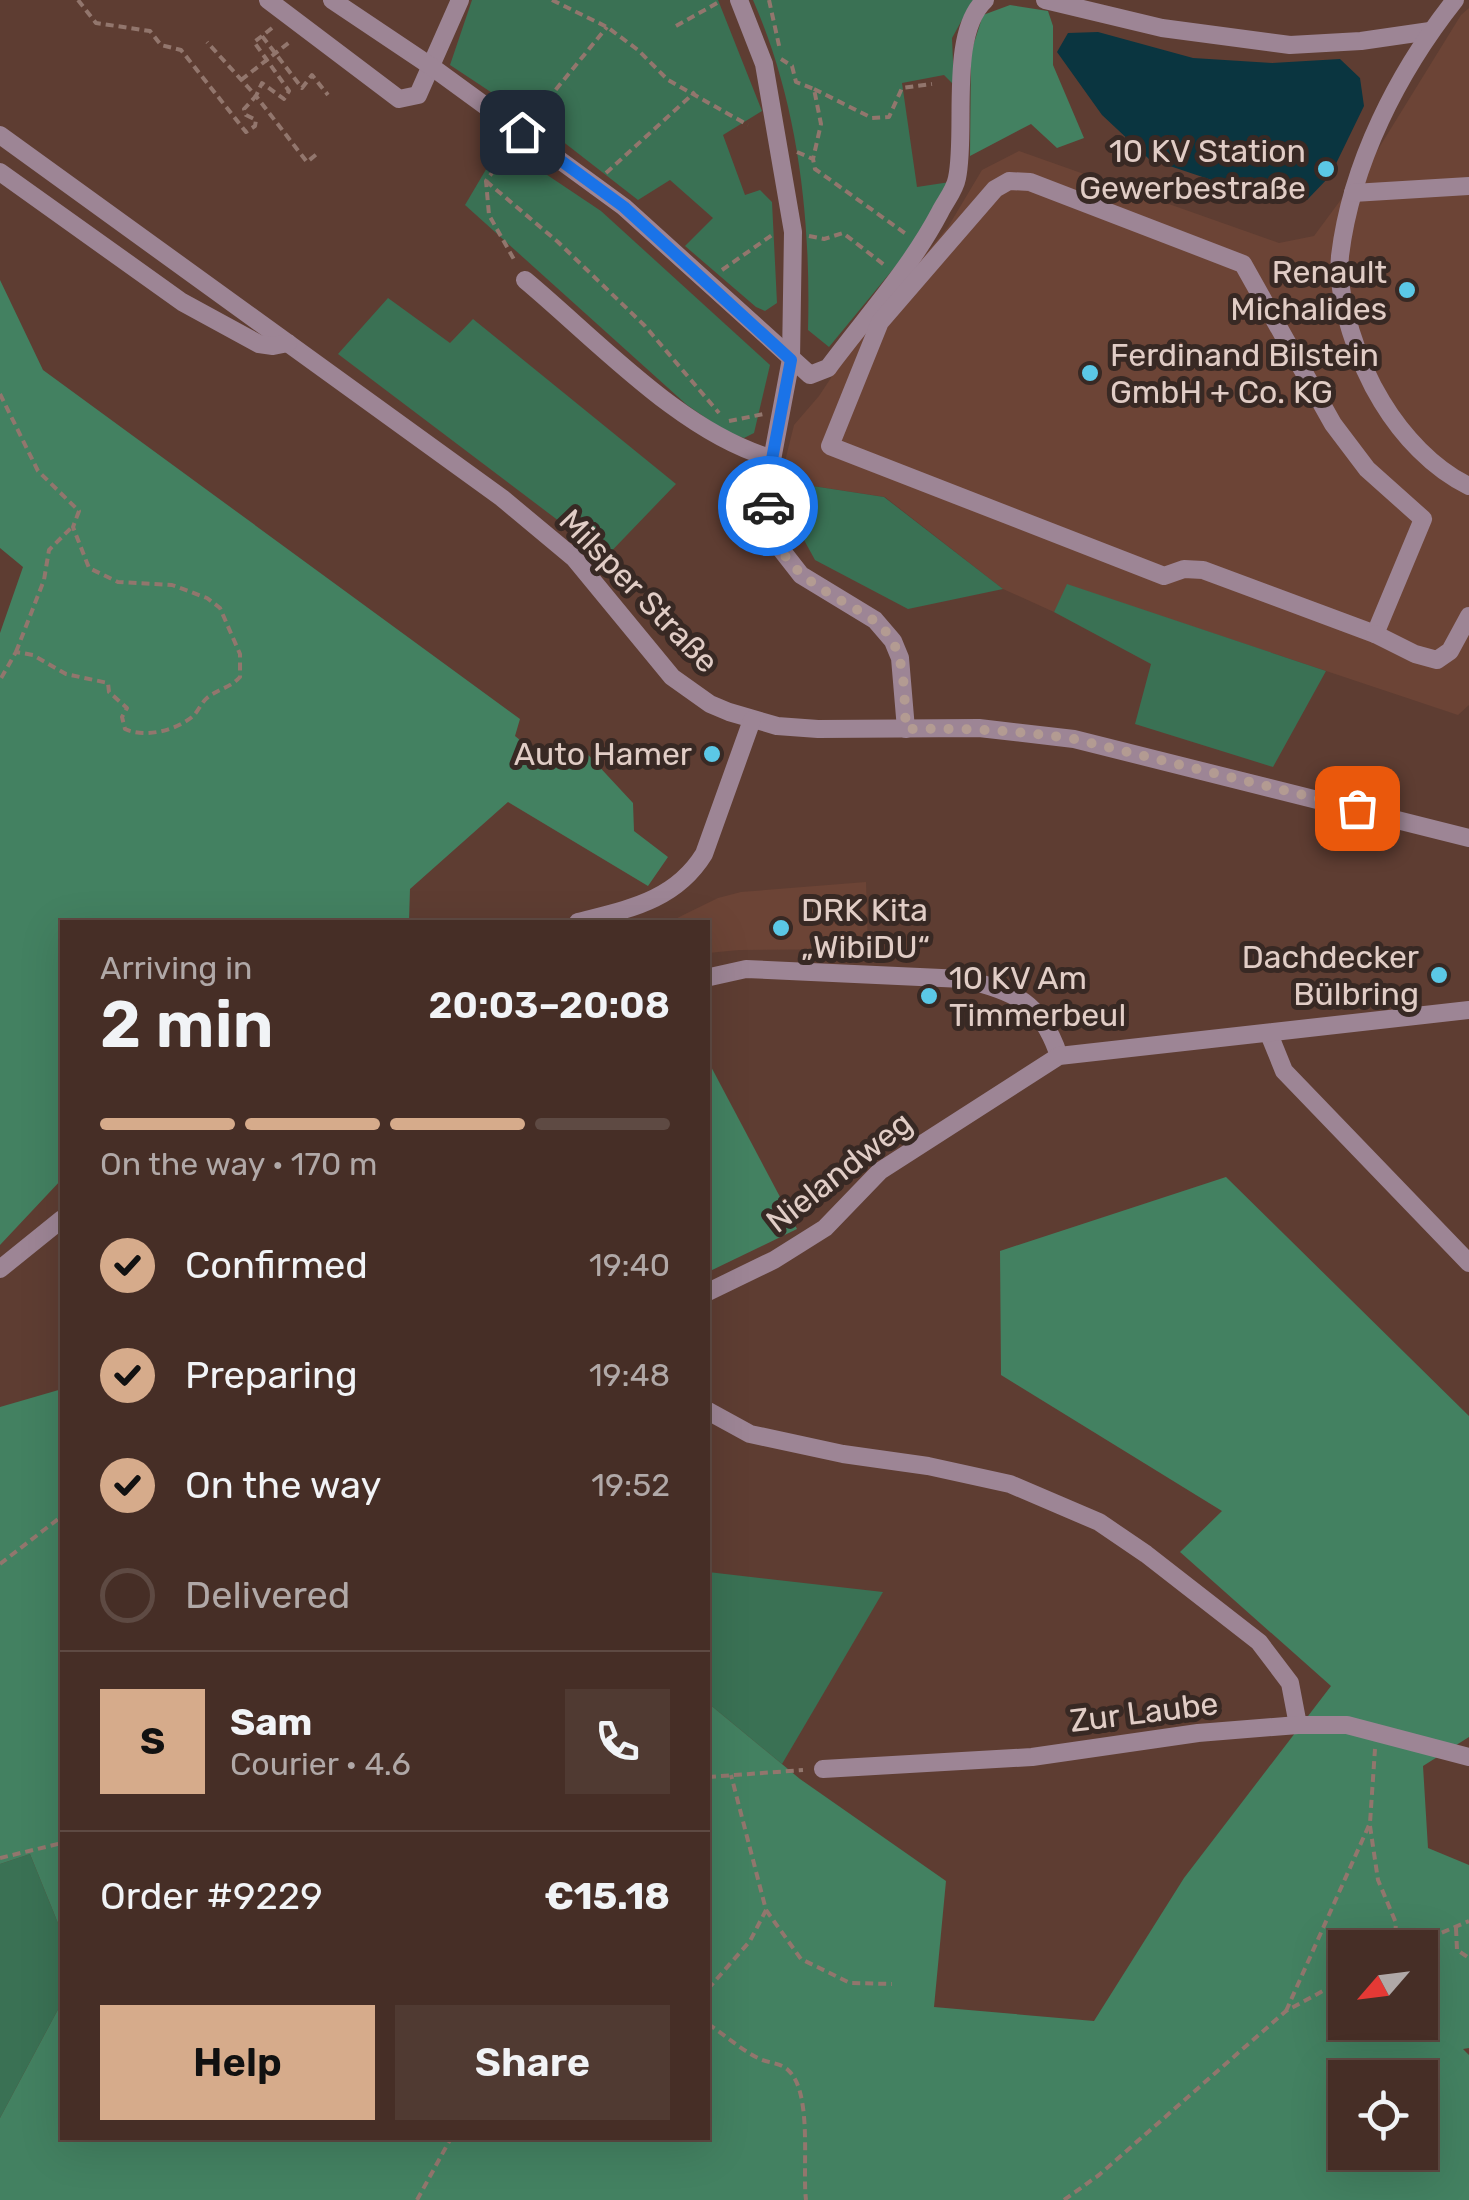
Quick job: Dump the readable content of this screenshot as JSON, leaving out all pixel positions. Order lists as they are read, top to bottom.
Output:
{
  "streets": {
    "street": ["Milsper Straße", "Nielandweg", "Zur Laube"]
  },
  "places": [
    "10 KV Station Gewerbestraße",
    "Renault Michalides",
    "Ferdinand Bilstein GmbH + Co. KG",
    "Auto Hamer",
    "DRK Kita „WibiDU“",
    "Dachdecker Bülbring",
    "10 KV Am Timmerbeul"
  ],
  "north": "bottom left",
  "page": {
    "heading": ["2 min", "Arriving in", "20:03–20:08"],
    "panel": [
      "Sam",
      "Courier · 4.6",
      "Order #9229",
      "€15.18"
    ],
    "bar": "On the way · 170 m",
    "list": [
      ["Confirmed", "19:40"],
      ["Preparing", "19:48"],
      ["On the way", "19:52"],
      "Delivered"
    ],
    "round": "S",
    "buttons": ["Help", "Share"]
  }
}
